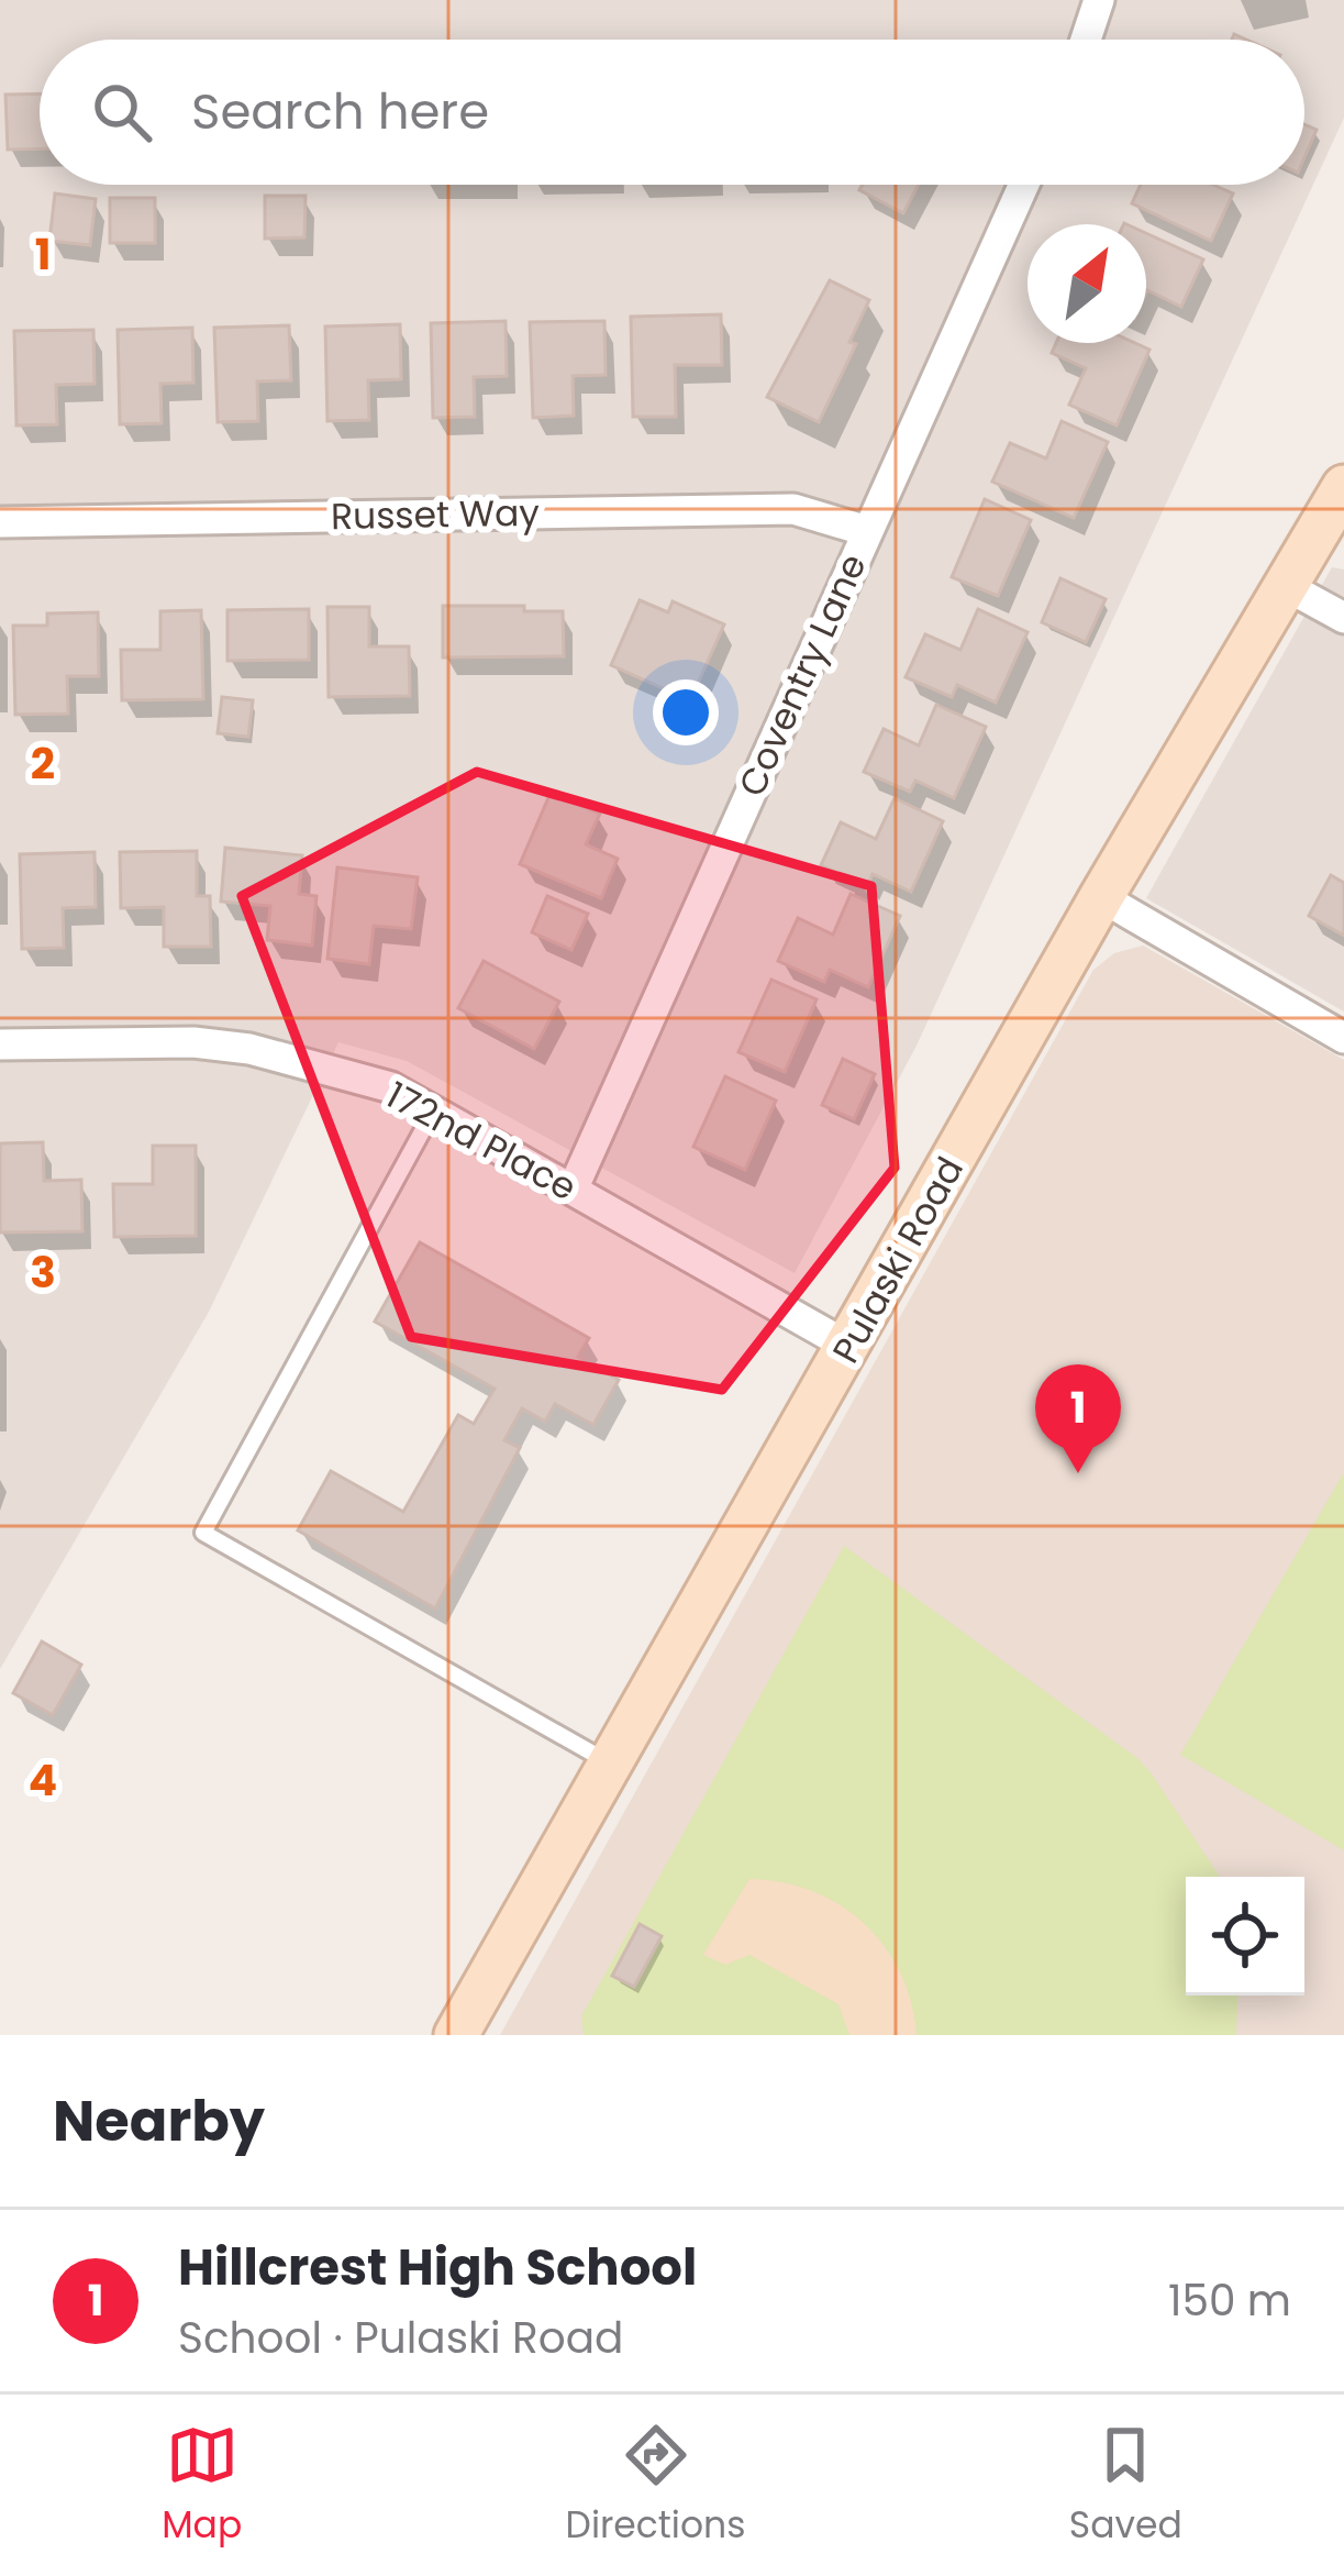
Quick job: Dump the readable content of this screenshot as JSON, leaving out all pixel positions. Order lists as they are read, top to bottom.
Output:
{
  "streets": {
    "main road": ["Pulaski Road"],
    "street": ["Russet Way", "Coventry Lane", "172nd Place"]
  },
  "crossings": [
    ["Russet Way", "Coventry Lane"],
    ["Coventry Lane", "172nd Place"],
    ["172nd Place", "Pulaski Road"]
  ],
  "north": "top right",
  "page": {
    "search": "Search here",
    "pins": "1",
    "heading": "Nearby",
    "list": [
      {
        "mark": "1",
        "name": "Hillcrest High School",
        "note": "School · Pulaski Road",
        "value": "150 m"
      }
    ],
    "nav": ["Map", "Directions", "Saved"]
  },
  "grid": {
    "rows": [
      "1",
      "2",
      "3",
      "4"
    ]
  }
}
